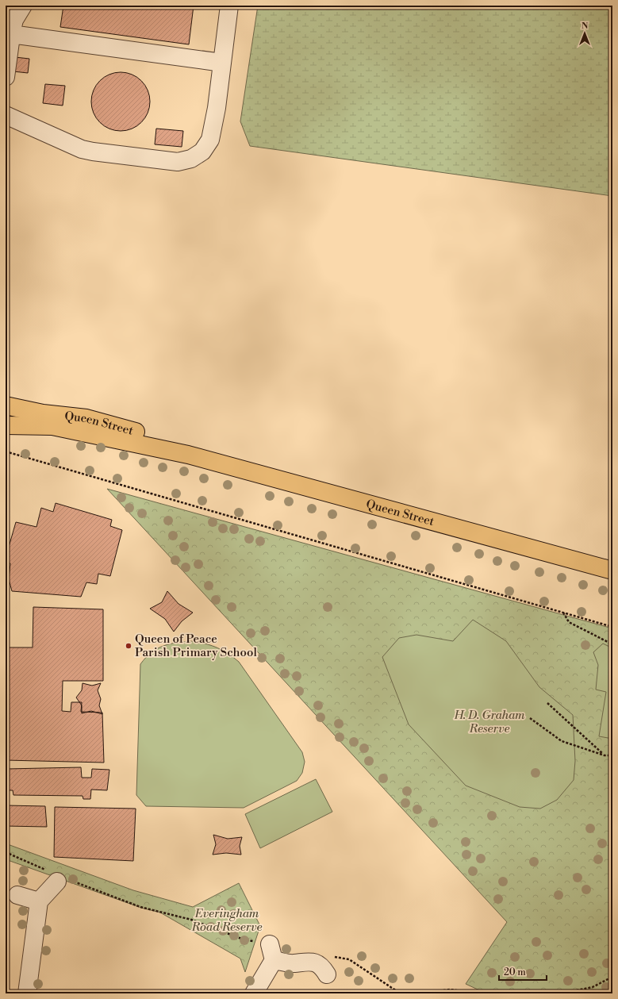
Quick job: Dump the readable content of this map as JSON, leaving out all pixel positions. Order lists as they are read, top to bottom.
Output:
{
  "streets": {
    "main road": ["Queen Street"]
  },
  "parks": ["H. D. Graham Reserve", "Everingham Road Reserve"],
  "places": ["Queen of Peace Parish Primary School"],
  "scale_bar": "20 m",
  "north": "top"
}
